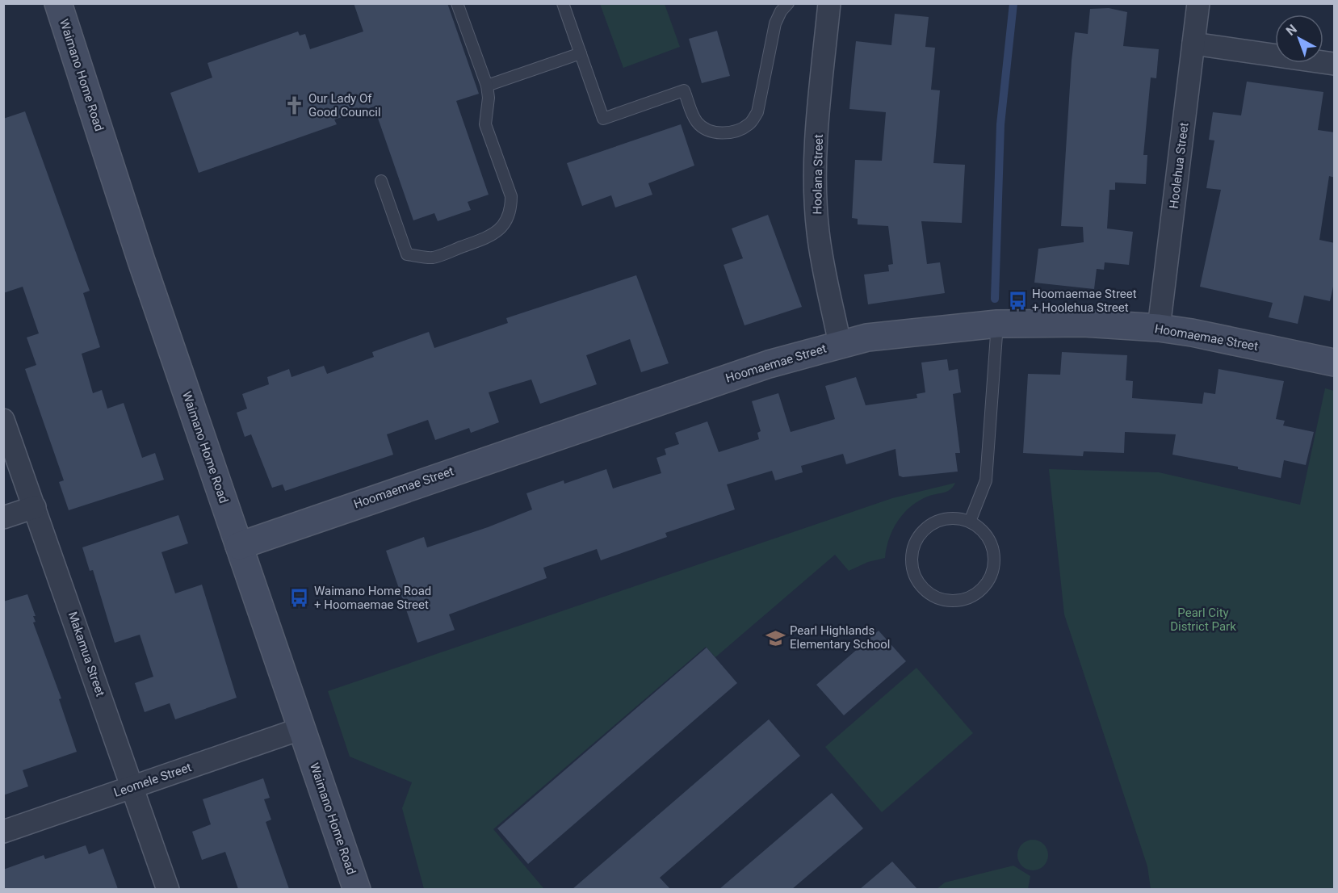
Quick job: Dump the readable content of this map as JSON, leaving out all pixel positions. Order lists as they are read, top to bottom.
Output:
{
  "streets": {
    "street": [
      "Waimano Home Road",
      "Hoolehua Street",
      "Hoolana Street",
      "Hoomaemae Street",
      "Makamua Street",
      "Leomele Street"
    ]
  },
  "crossings": [
    ["Waimano Home Road", "Hoomaemae Street"],
    ["Waimano Home Road", "Leomele Street"],
    ["Hoolehua Street", "Hoomaemae Street"],
    ["Hoolana Street", "Hoomaemae Street"],
    ["Makamua Street", "Leomele Street"]
  ],
  "parks": ["Pearl City District Park"],
  "places": {
    "church": ["Our Lady Of Good Council"],
    "bus stop": ["Hoomaemae Street + Hoolehua Street", "Waimano Home Road + Hoomaemae Street"],
    "school or university": ["Pearl Highlands Elementary School"]
  },
  "north": "top left"
}
